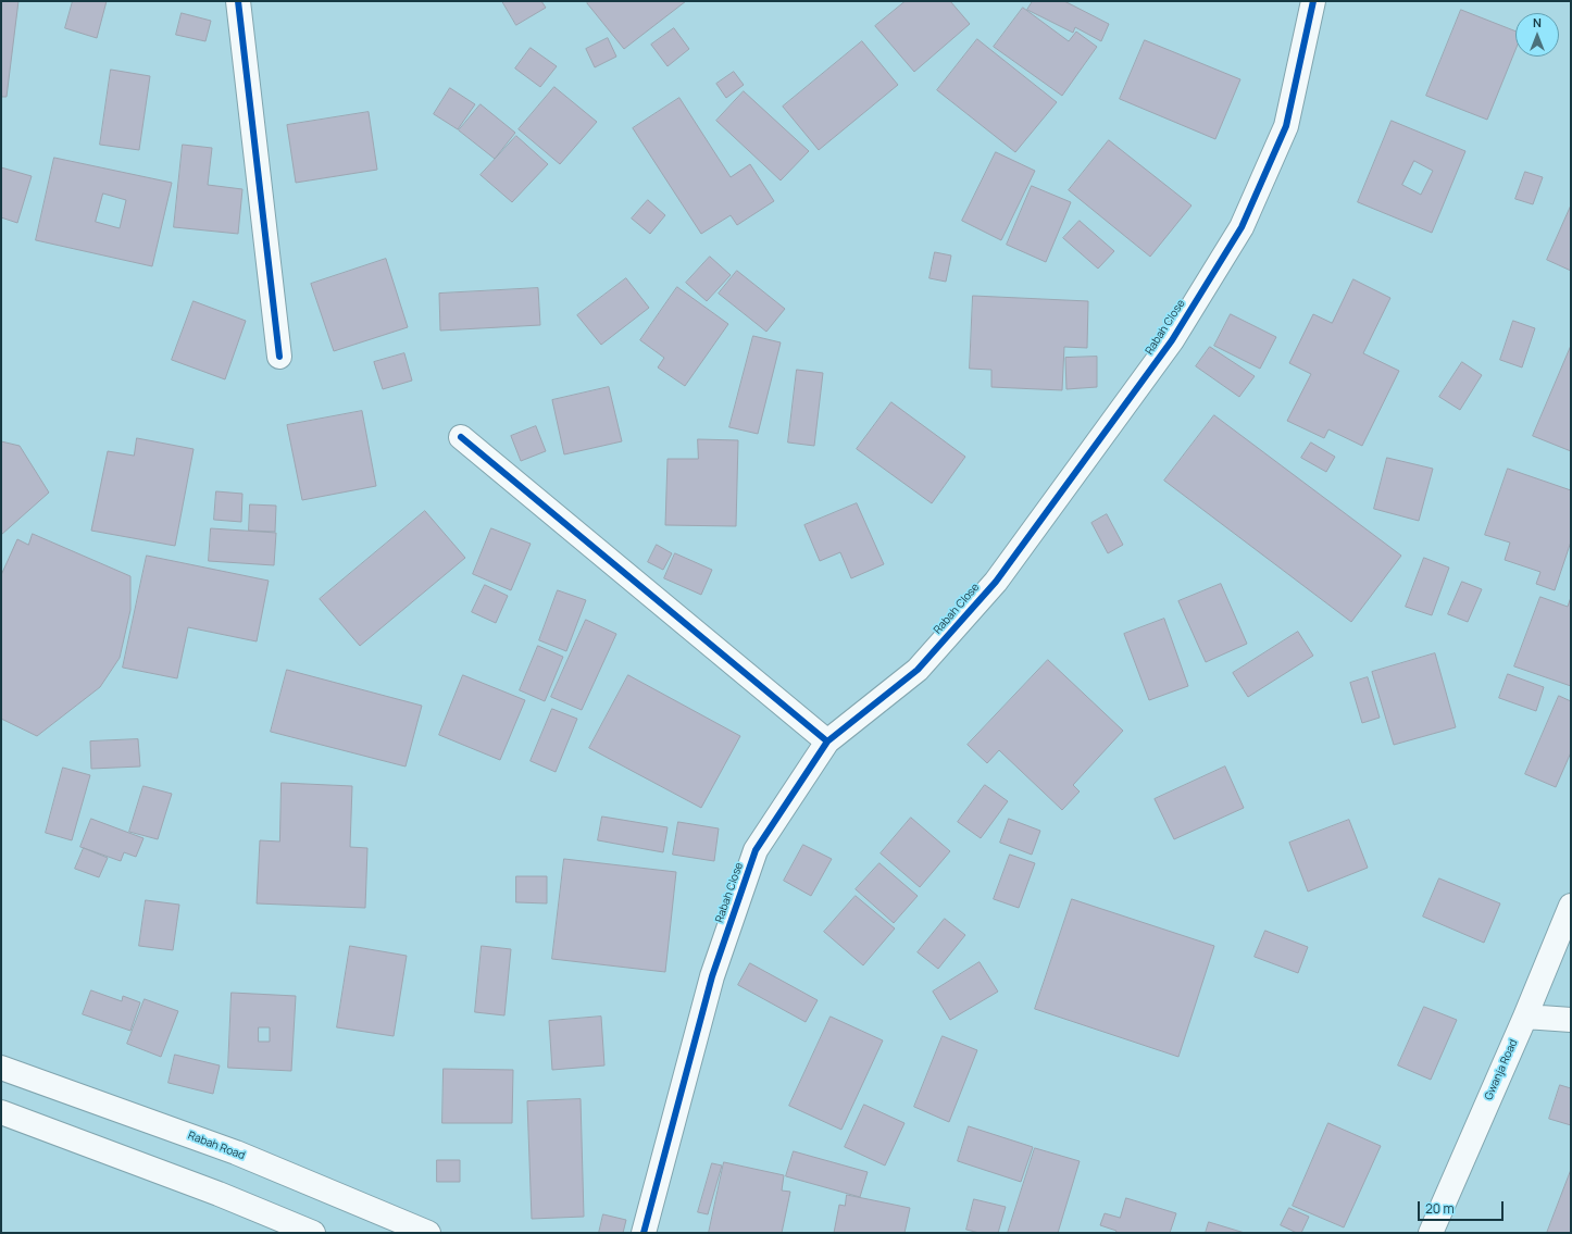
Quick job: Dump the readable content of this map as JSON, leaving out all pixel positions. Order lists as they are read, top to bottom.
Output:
{
  "streets": {
    "street": ["Rabah Close", "Gwanja Road", "Rabah Road"]
  },
  "scale_bar": "20 m",
  "north": "top"
}
